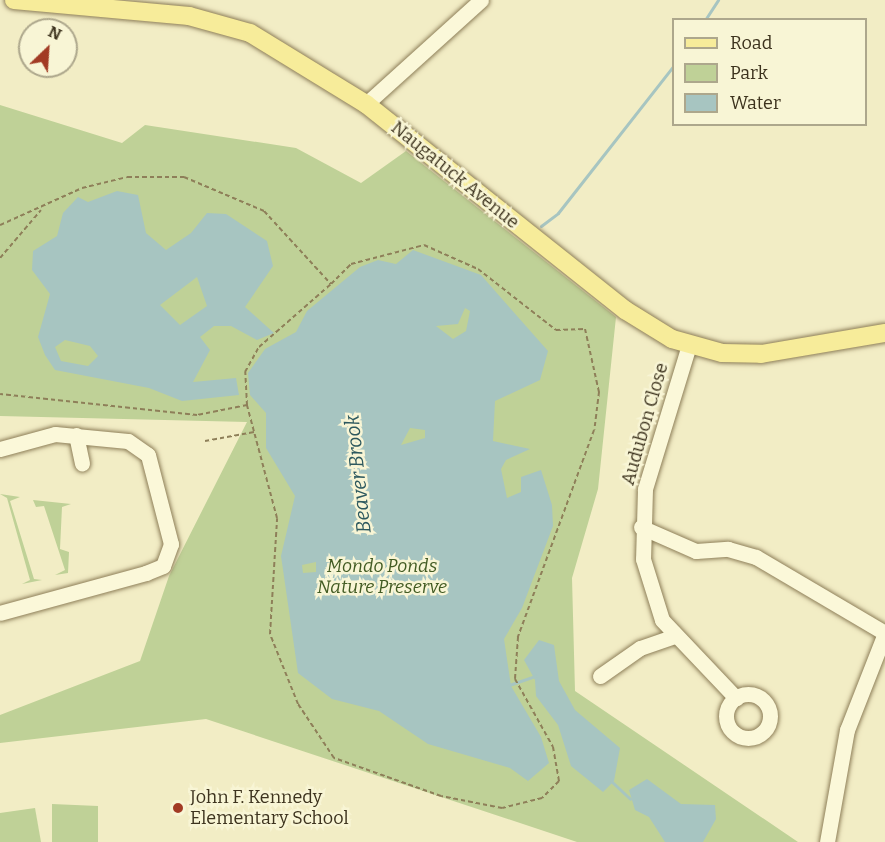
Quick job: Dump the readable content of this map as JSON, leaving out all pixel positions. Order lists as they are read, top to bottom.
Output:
{
  "streets": {
    "main road": ["Naugatuck Avenue"],
    "street": ["Audubon Close"]
  },
  "crossings": [
    ["Naugatuck Avenue", "Audubon Close"]
  ],
  "water": ["Beaver Brook"],
  "parks": ["Mondo Ponds Nature Preserve"],
  "places": ["John F. Kennedy Elementary School"],
  "legend": ["Road", "Park", "Water"],
  "north": "top right"
}
